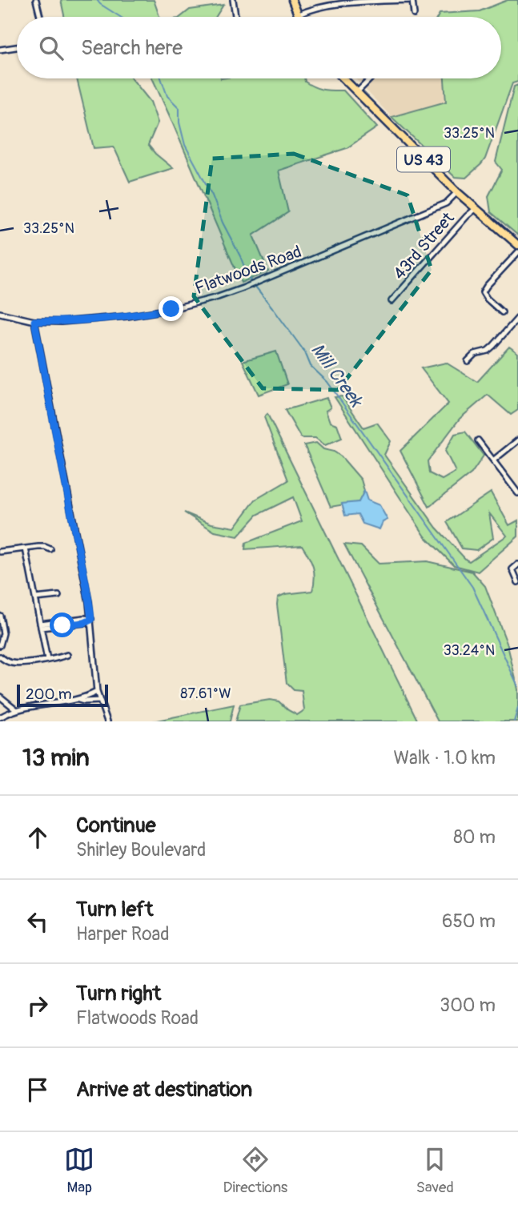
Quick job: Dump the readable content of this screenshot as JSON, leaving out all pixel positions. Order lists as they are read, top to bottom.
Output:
{
  "streets": {
    "highway": ["US 43"],
    "street": ["43rd Street", "Flatwoods Road"]
  },
  "crossings": [
    ["US 43", "43rd Street"],
    ["US 43", "Flatwoods Road"]
  ],
  "water": ["Mill Creek"],
  "scale_bar": "200 m",
  "page": {
    "search": "Search here",
    "scale": "200 m",
    "heading": ["13 min", "Walk · 1.0 km"],
    "list": [
      ["Continue", "Shirley Boulevard", "80 m"],
      ["Turn left", "Harper Road", "650 m"],
      ["Turn right", "Flatwoods Road", "300 m"],
      "Arrive at destination"
    ],
    "nav": ["Map", "Directions", "Saved"]
  },
  "coordinates": ["33.25°N", "33.24°N", "87.61°W"]
}
